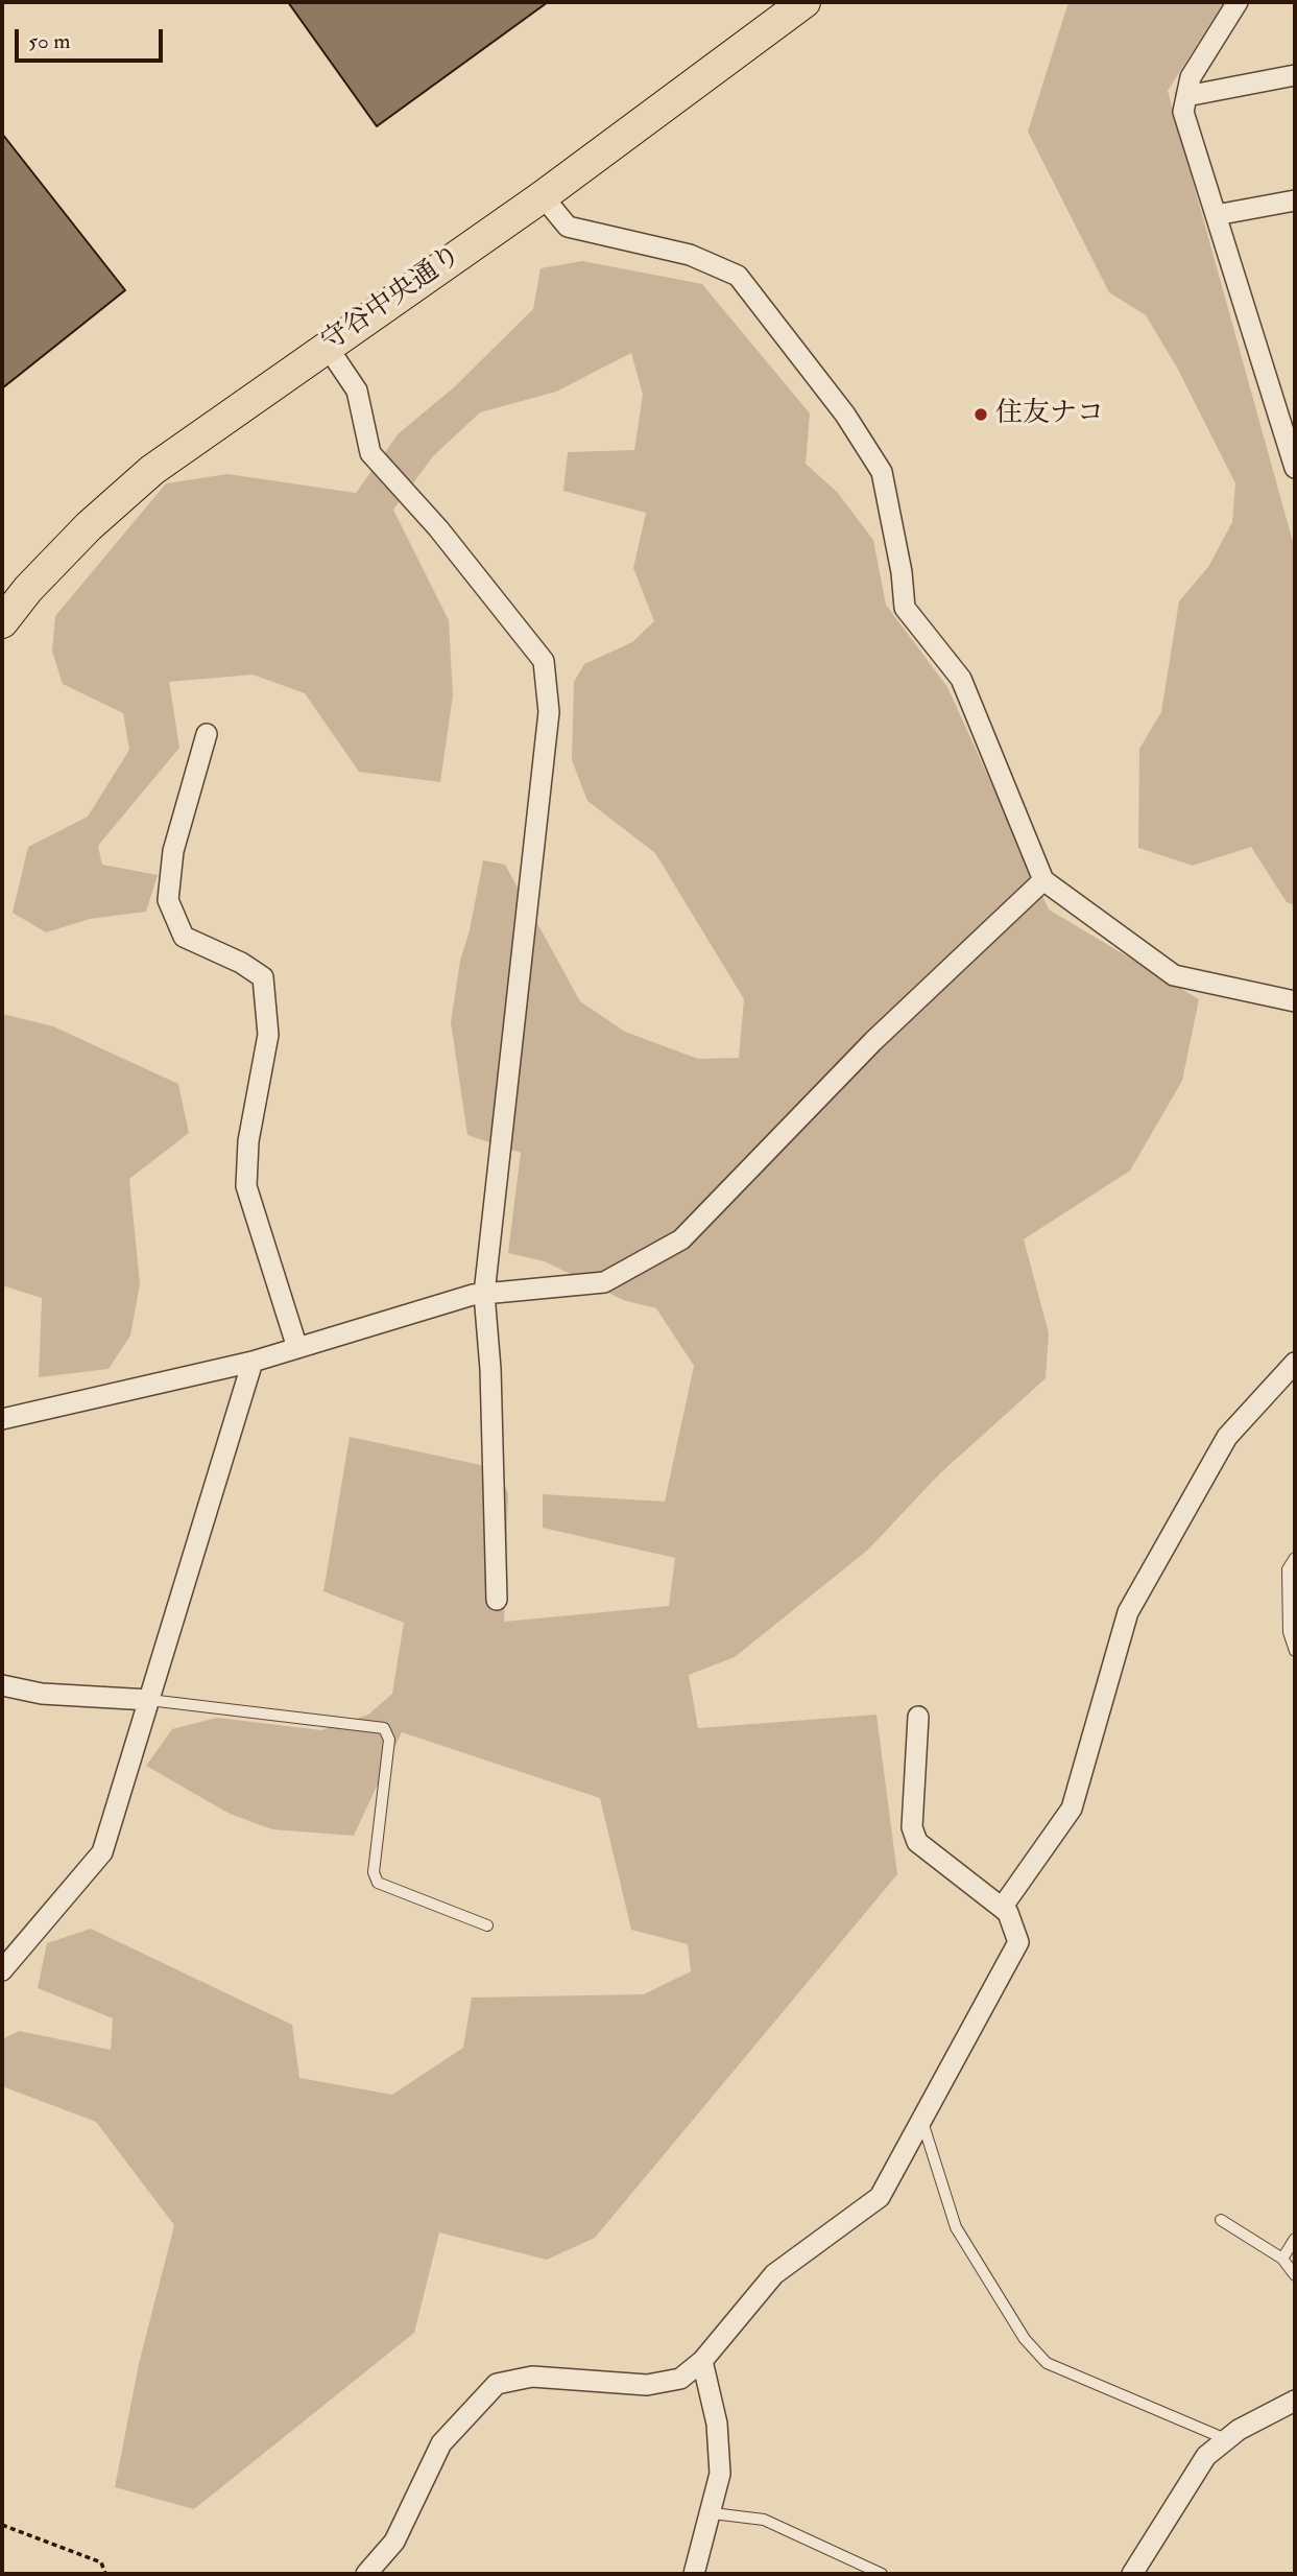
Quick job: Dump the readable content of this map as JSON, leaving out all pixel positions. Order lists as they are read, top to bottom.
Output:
{
  "streets": {
    "main road": ["守谷中央通り"]
  },
  "places": ["住友ナコ"],
  "scale_bar": "50 m"
}
